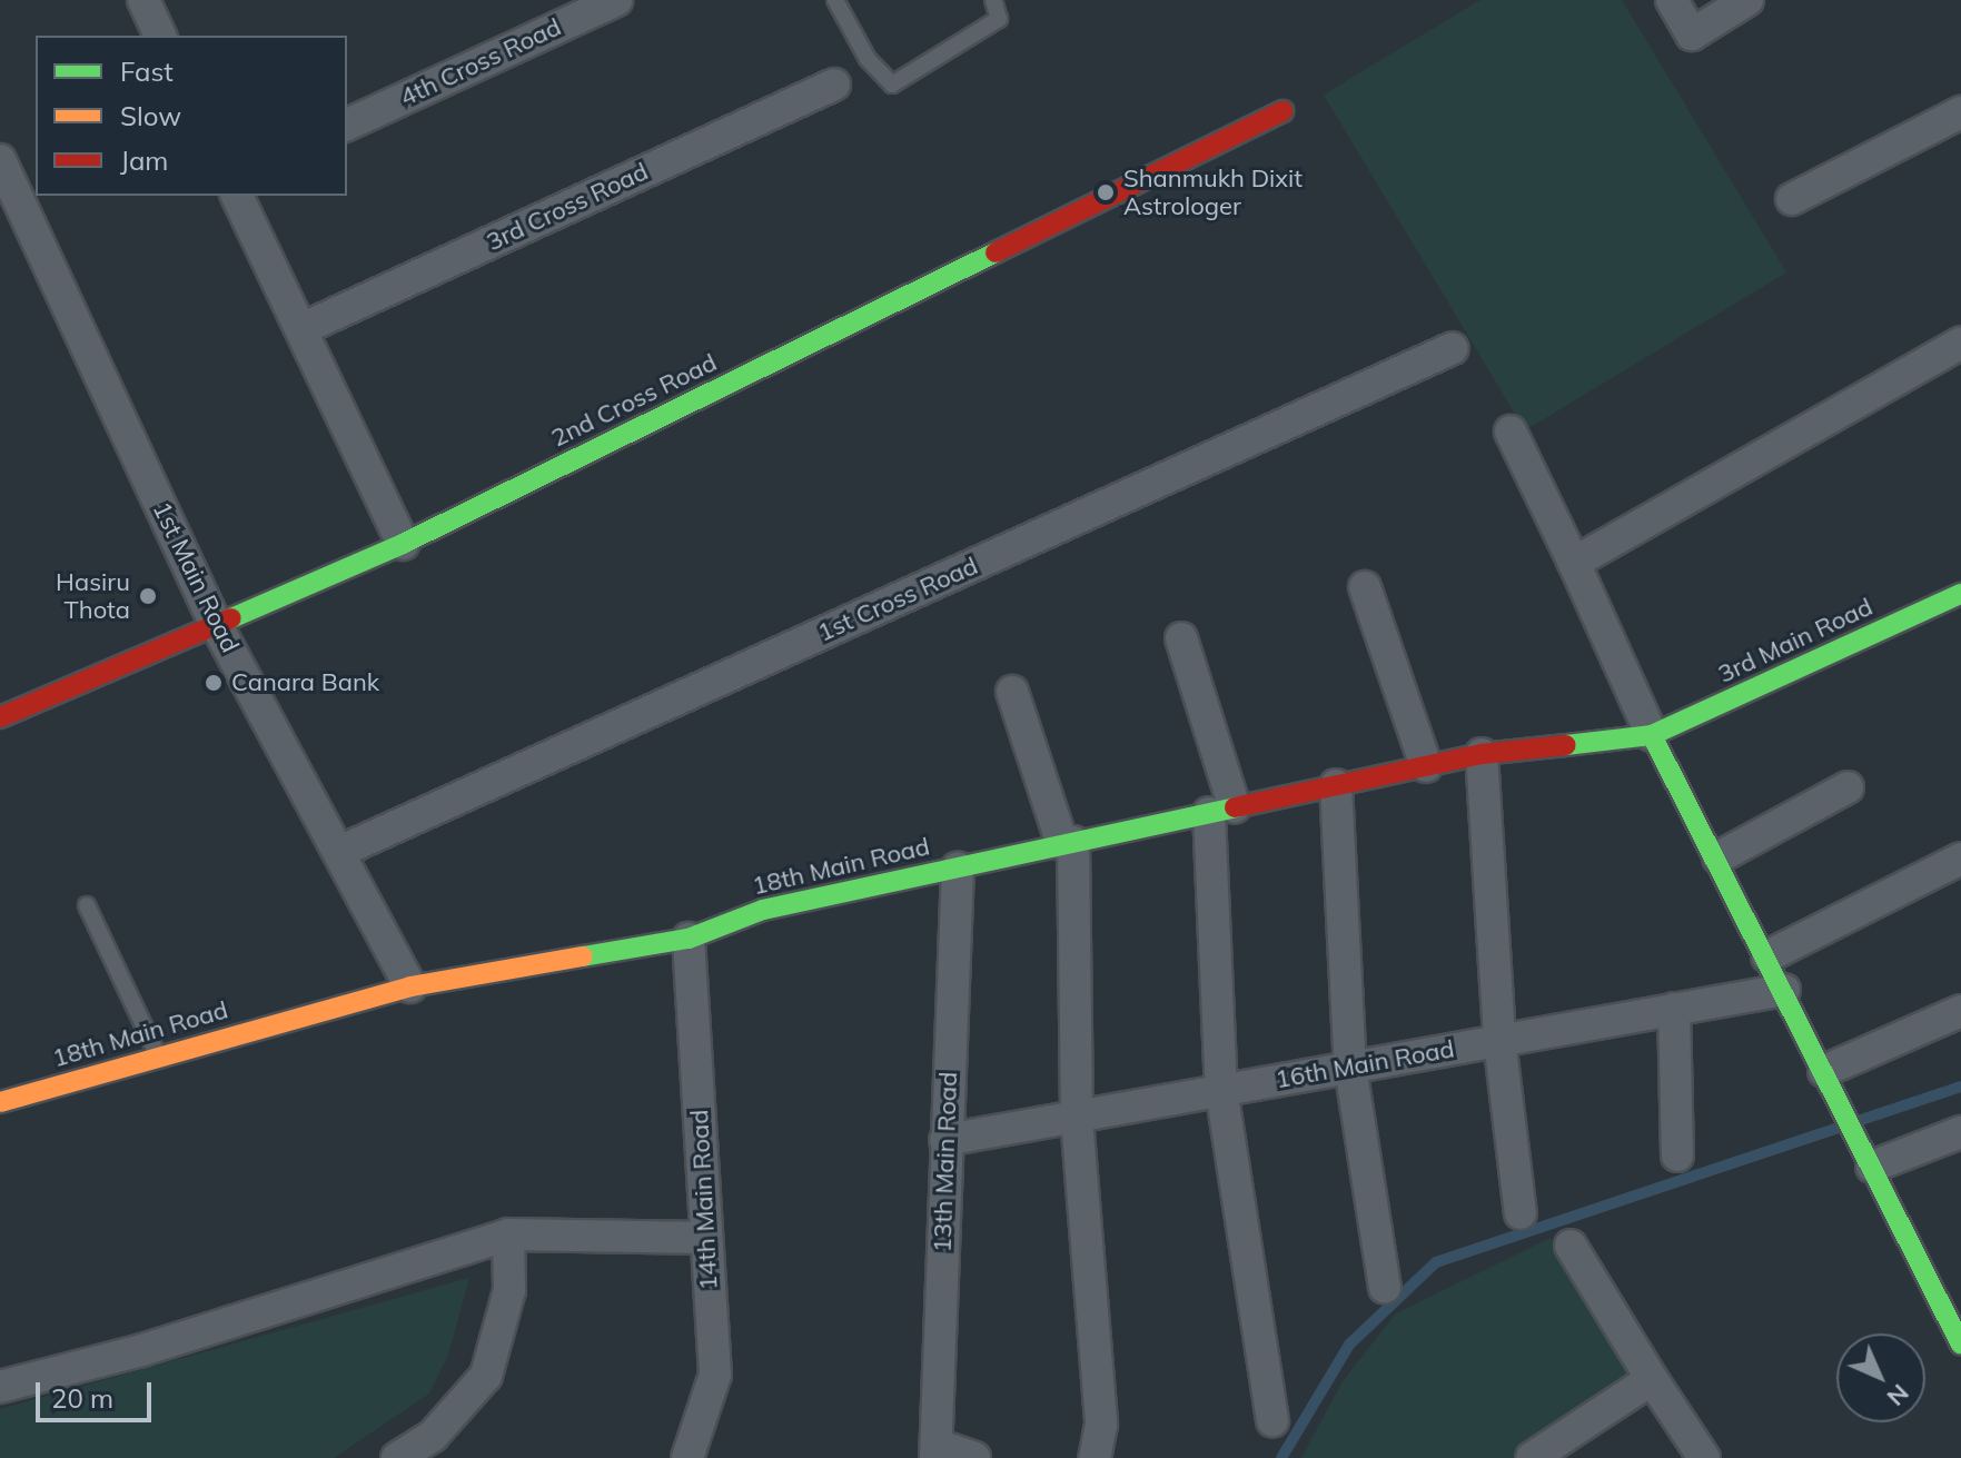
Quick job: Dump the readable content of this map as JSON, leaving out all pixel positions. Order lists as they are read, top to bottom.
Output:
{
  "streets": {
    "street": [
      "4th Cross Road",
      "3rd Cross Road",
      "2nd Cross Road",
      "1st Main Road",
      "1st Cross Road",
      "3rd Main Road",
      "18th Main Road",
      "16th Main Road",
      "13th Main Road",
      "14th Main Road"
    ]
  },
  "crossings": [
    ["2nd Cross Road", "1st Main Road"],
    ["1st Main Road", "1st Cross Road"],
    ["1st Main Road", "18th Main Road"],
    ["3rd Main Road", "18th Main Road"],
    ["18th Main Road", "13th Main Road"],
    ["18th Main Road", "14th Main Road"],
    ["16th Main Road", "13th Main Road"]
  ],
  "places": ["Shanmukh Dixit Astrologer", "Hasiru Thota", "Canara Bank"],
  "legend": ["Fast", "Slow", "Jam"],
  "scale_bar": "20 m",
  "north": "bottom right"
}
